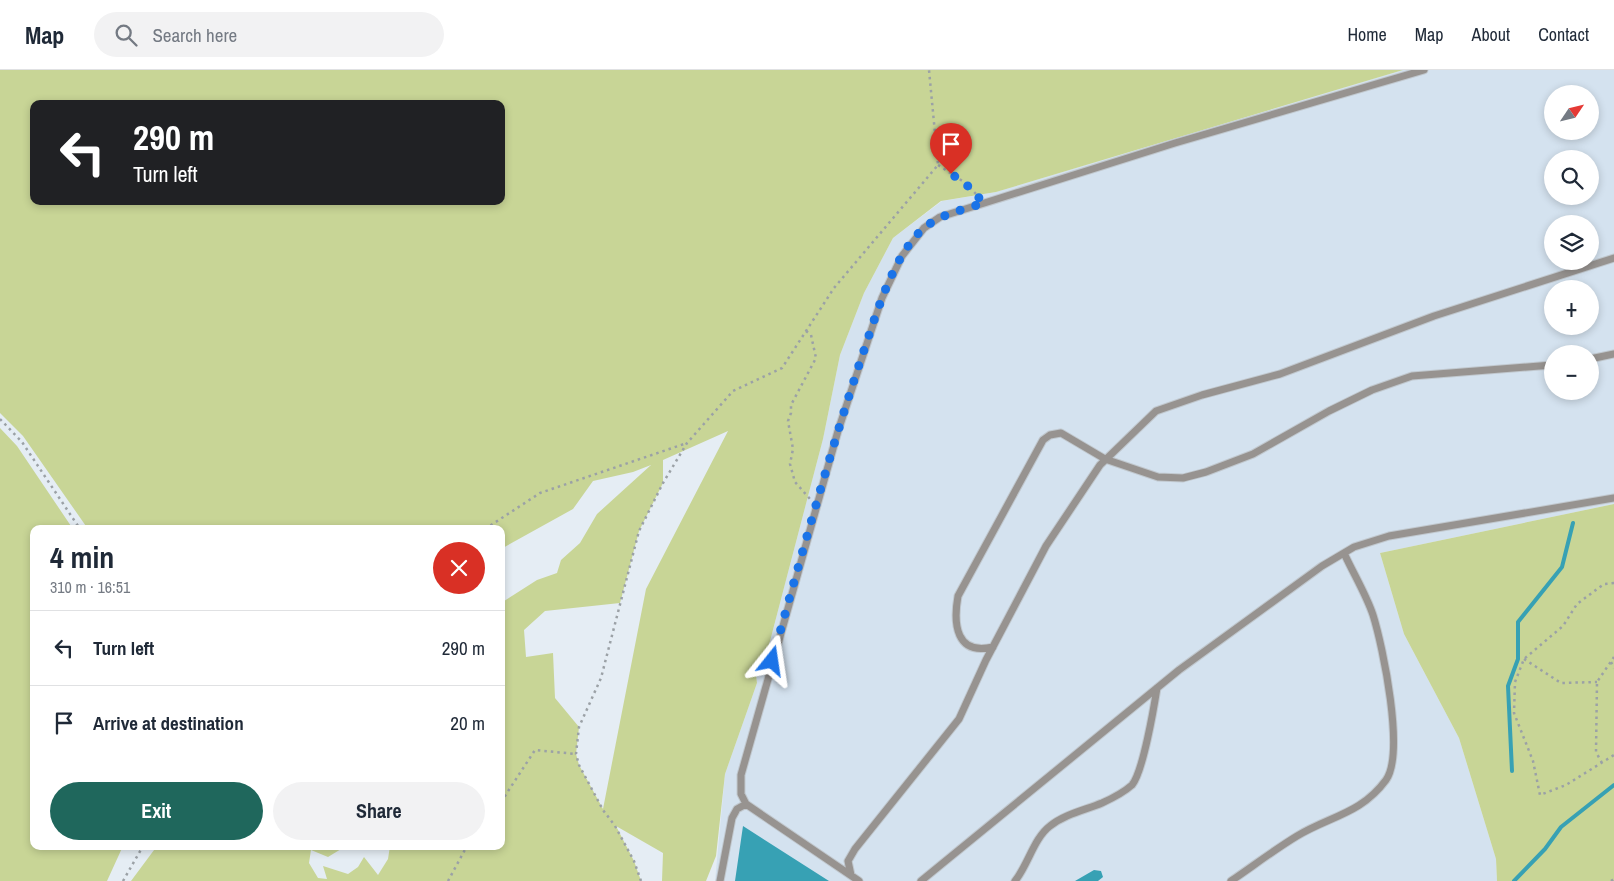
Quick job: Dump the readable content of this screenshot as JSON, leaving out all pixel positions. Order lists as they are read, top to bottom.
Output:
{
  "north": "top right",
  "page": {
    "header": "Map",
    "search": "Search here",
    "nav": [
      "Home",
      "Map",
      "About",
      "Contact"
    ],
    "map_buttons": ["+", "−"],
    "turn": ["290 m", "Turn left"],
    "heading": ["4 min", "310 m · 16:51"],
    "list": [
      {
        "name": "Turn left",
        "value": "290 m"
      },
      {
        "name": "Arrive at destination",
        "value": "20 m"
      }
    ],
    "buttons": ["Exit", "Share"]
  }
}
